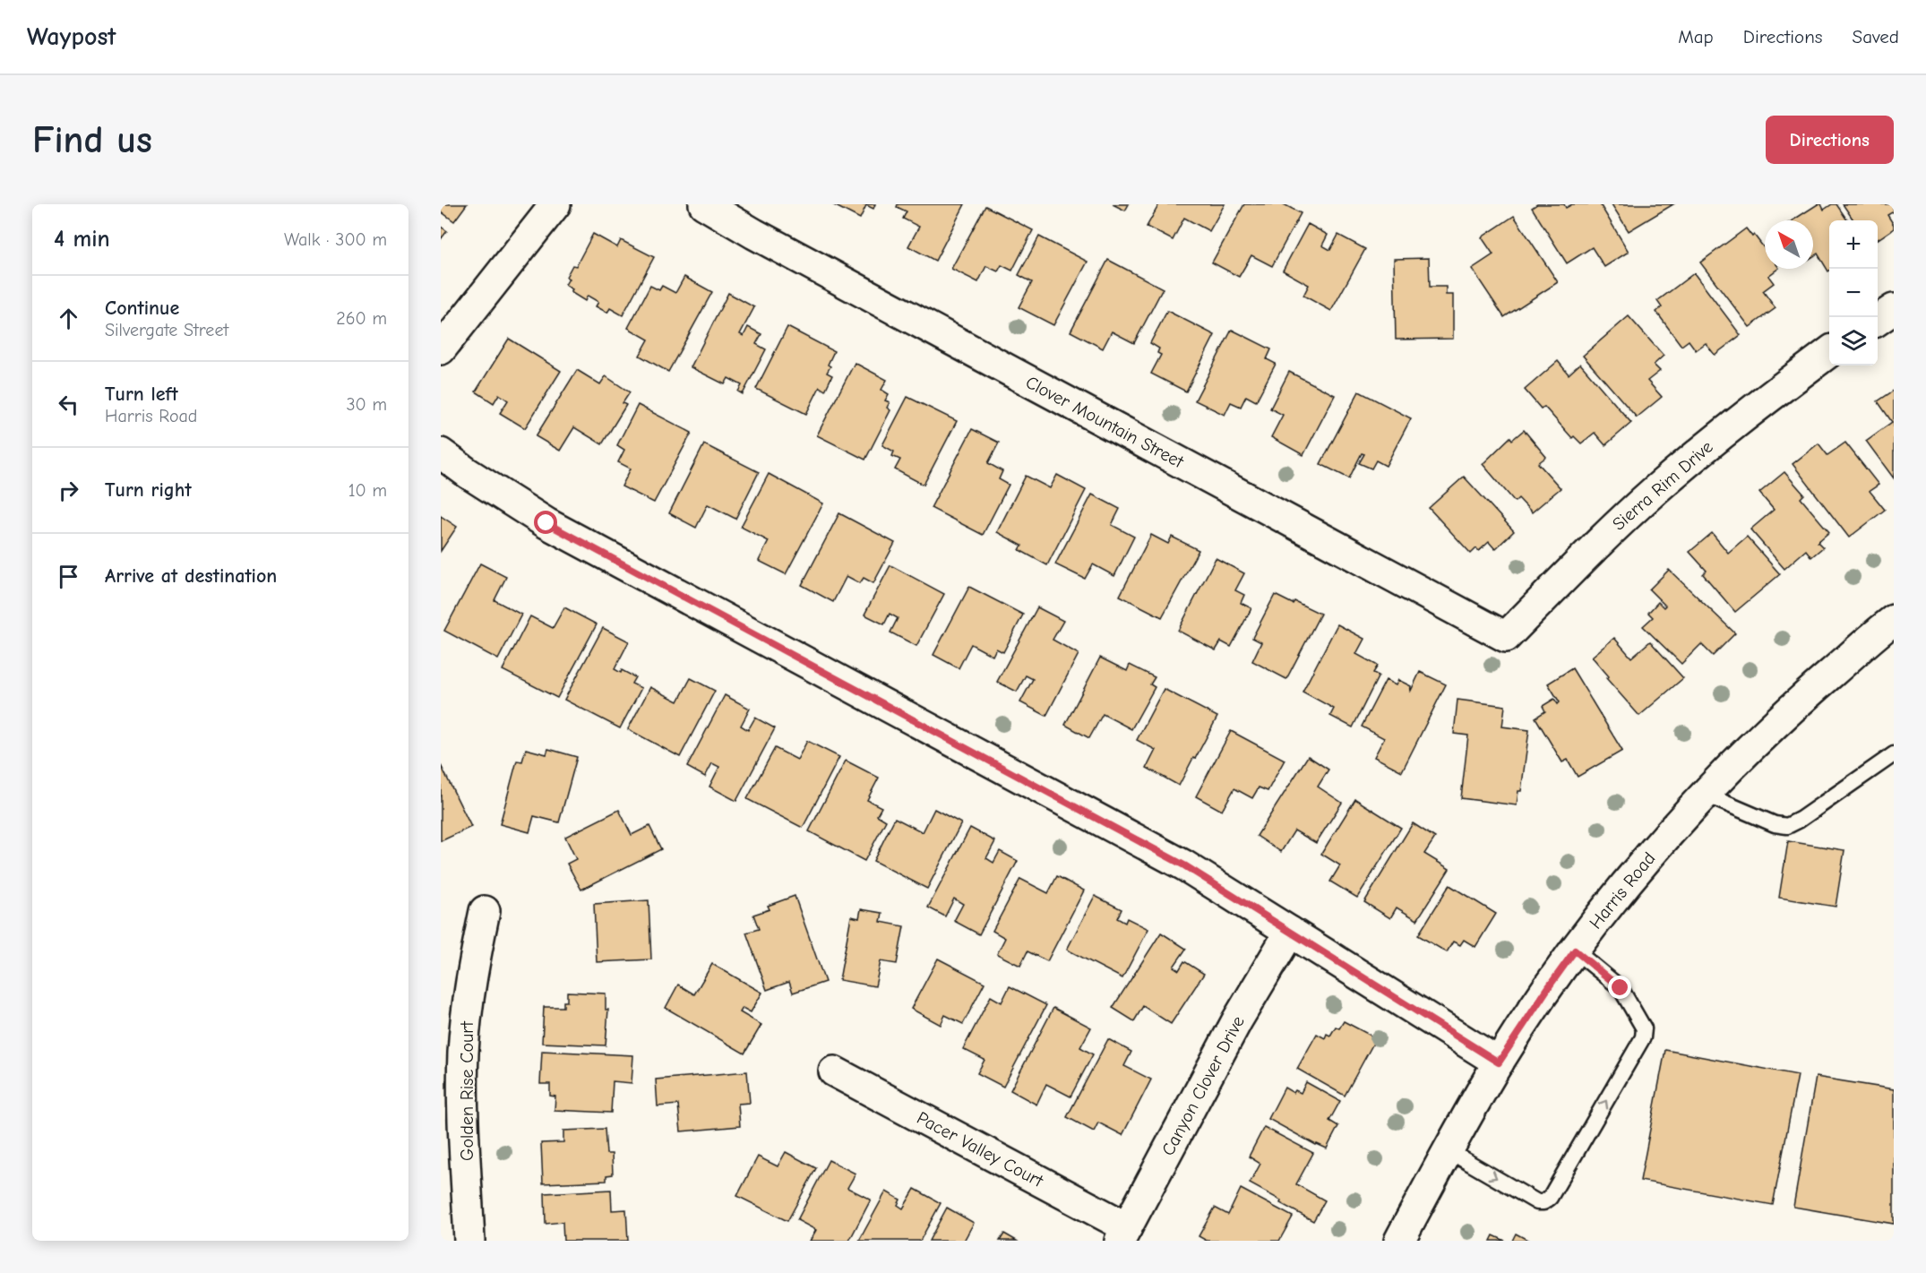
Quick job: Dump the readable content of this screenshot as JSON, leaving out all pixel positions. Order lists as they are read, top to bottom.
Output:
{
  "streets": {
    "street": [
      "Clover Mountain Street",
      "Sierra Rim Drive",
      "Harris Road",
      "Canyon Clover Drive",
      "Golden Rise Court",
      "Pacer Valley Court"
    ]
  },
  "crossings": [
    ["Clover Mountain Street", "Sierra Rim Drive"],
    ["Canyon Clover Drive", "Pacer Valley Court"]
  ],
  "north": "top left",
  "page": {
    "header": "Waypost",
    "nav": ["Map", "Directions", "Saved"],
    "buttons": "Directions",
    "title": "Find us",
    "heading": ["4 min", "Walk · 300 m"],
    "map_buttons": ["+", "−"],
    "list": [
      ["Continue", "Silvergate Street", "260 m"],
      ["Turn left", "Harris Road", "30 m"],
      ["Turn right", "10 m"],
      "Arrive at destination"
    ]
  }
}
